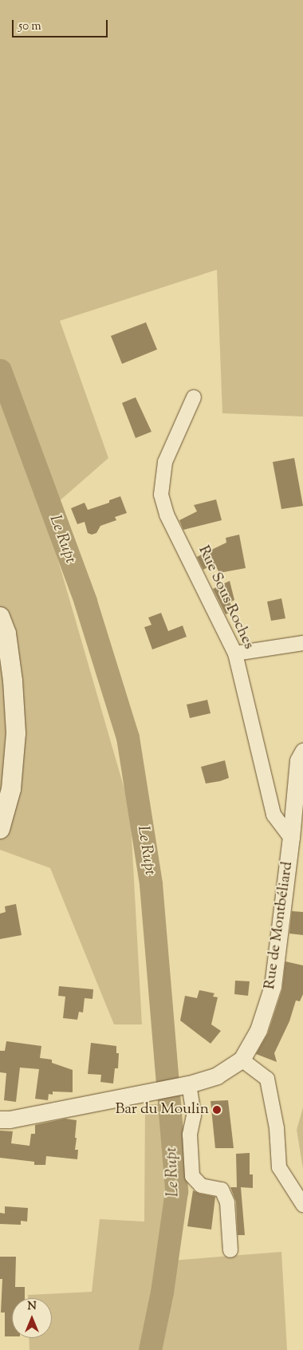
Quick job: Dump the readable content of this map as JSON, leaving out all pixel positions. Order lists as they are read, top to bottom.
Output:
{
  "streets": {
    "street": ["Rue Sous Roches", "Rue de Montbéliard"]
  },
  "crossings": [
    ["Rue Sous Roches", "Rue de Montbéliard"]
  ],
  "water": ["Le Rupt"],
  "places": ["Bar du Moulin"],
  "scale_bar": "50 m",
  "north": "top"
}
